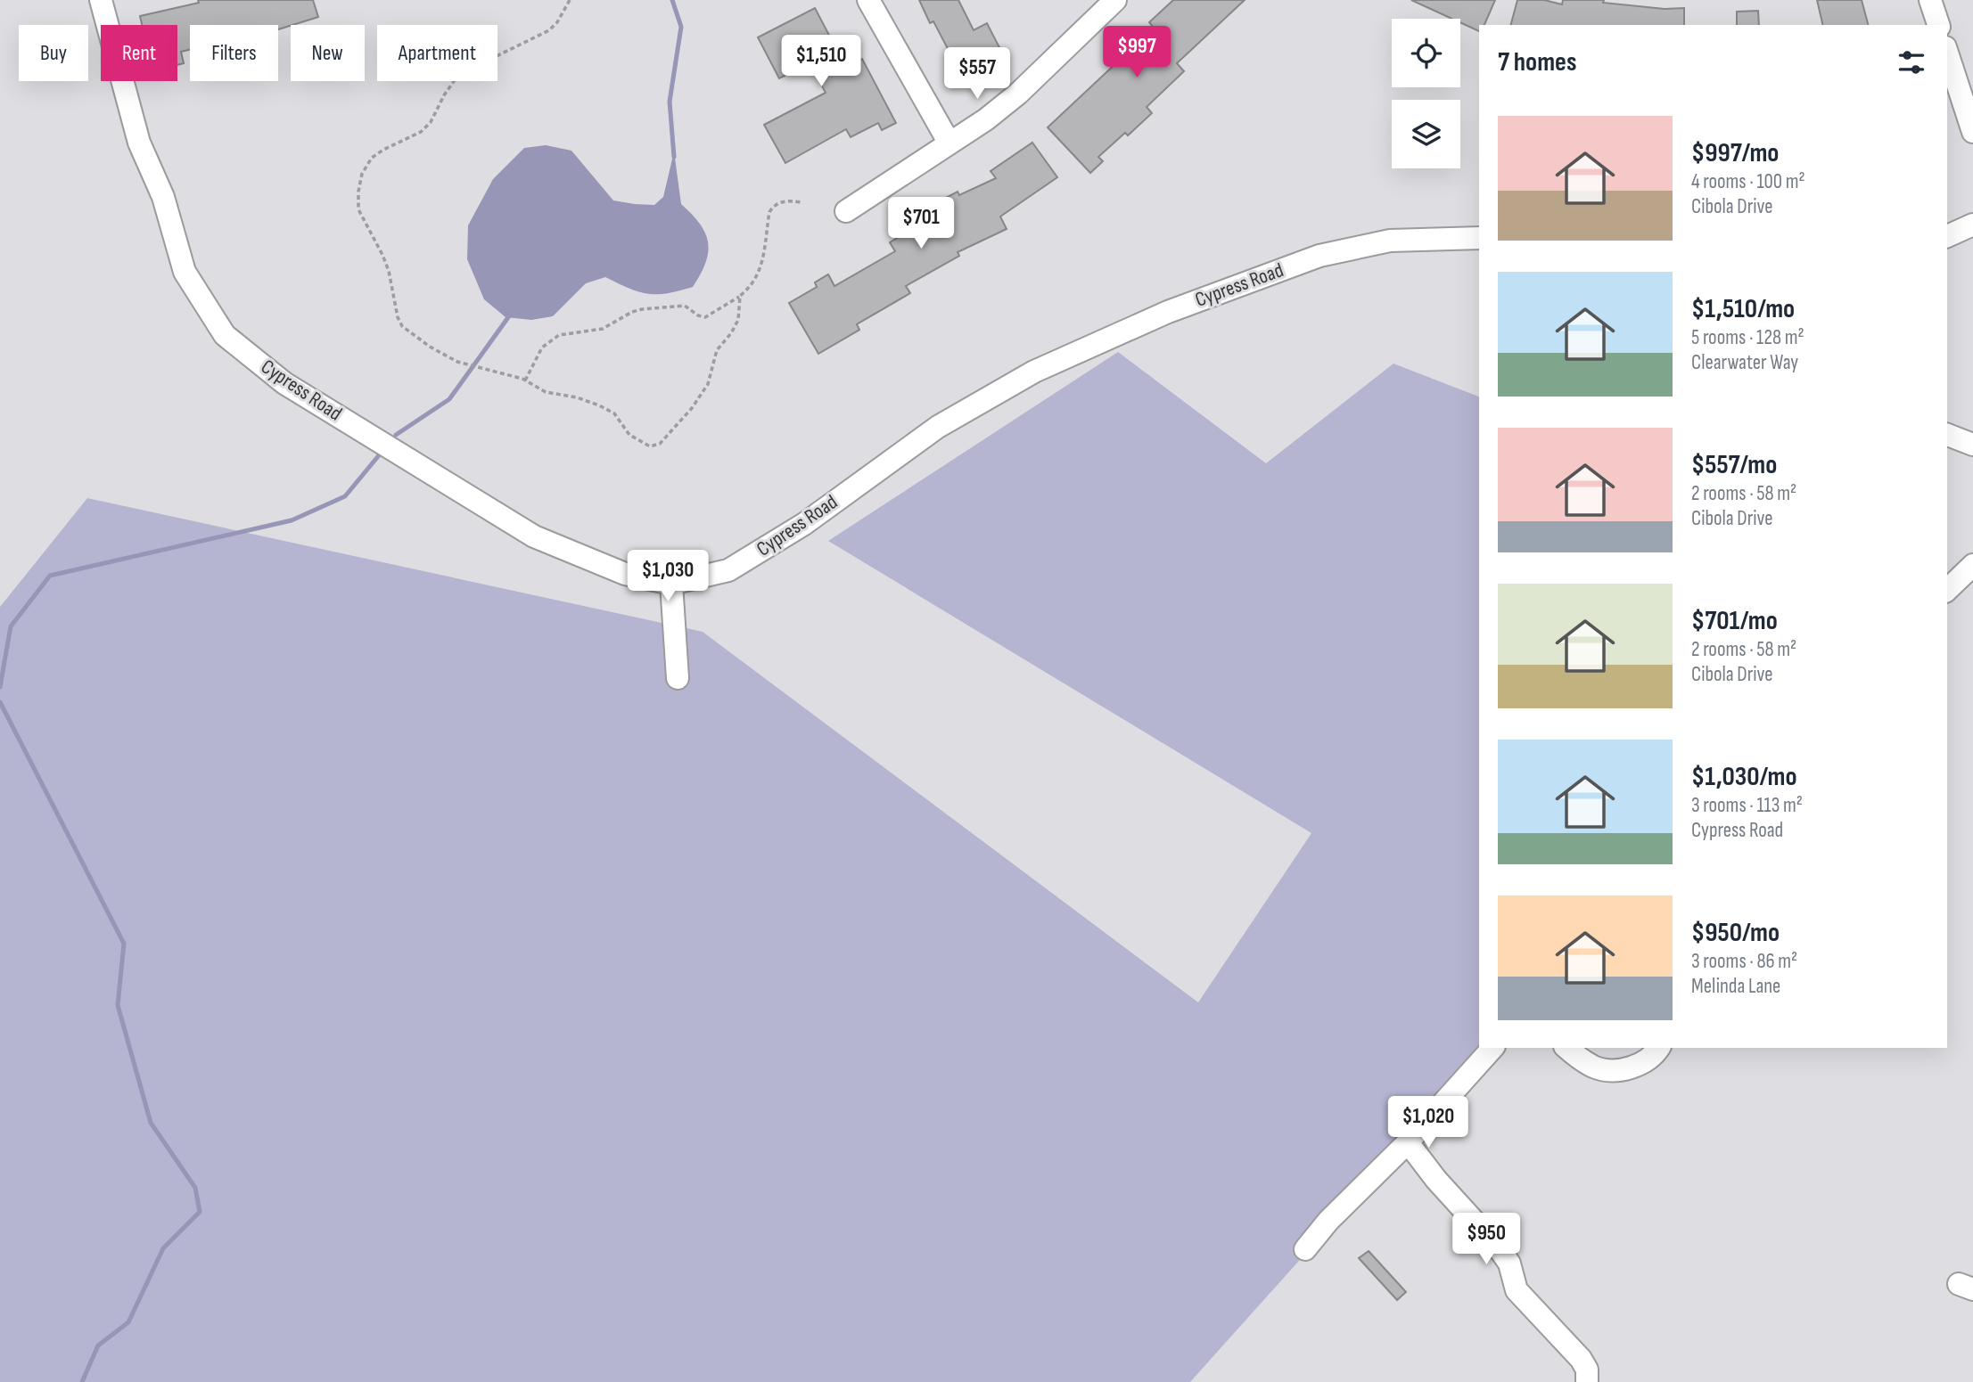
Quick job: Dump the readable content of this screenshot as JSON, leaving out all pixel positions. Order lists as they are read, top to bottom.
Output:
{
  "streets": {
    "street": ["Cypress Road"]
  },
  "page": {
    "chip": [
      "Buy",
      "Rent",
      "Filters",
      "New",
      "Apartment"
    ],
    "heading": "7 homes",
    "price": [
      "$997",
      "$1,510",
      "$557",
      "$701",
      "$1,030",
      "$1,020",
      "$950"
    ],
    "list": [
      {
        "name": "$997/mo",
        "note": "4 rooms · 100 m² · Cibola Drive"
      },
      {
        "name": "$1,510/mo",
        "note": "5 rooms · 128 m² · Clearwater Way"
      },
      {
        "name": "$557/mo",
        "note": "2 rooms · 58 m² · Cibola Drive"
      },
      {
        "name": "$701/mo",
        "note": "2 rooms · 58 m² · Cibola Drive"
      },
      {
        "name": "$1,030/mo",
        "note": "3 rooms · 113 m² · Cypress Road"
      },
      {
        "name": "$950/mo",
        "note": "3 rooms · 86 m² · Melinda Lane"
      }
    ]
  }
}
